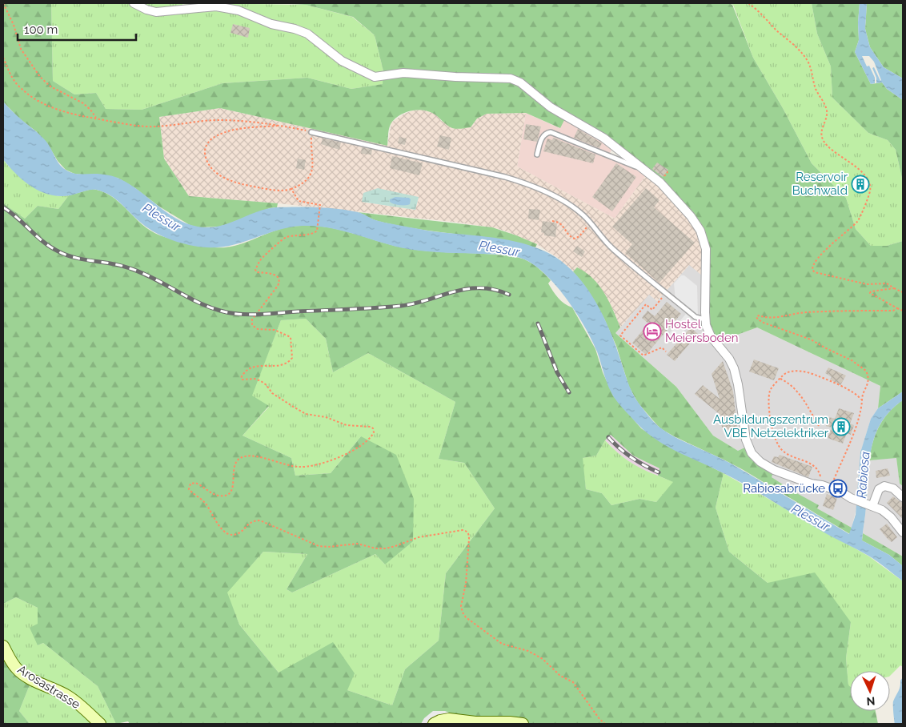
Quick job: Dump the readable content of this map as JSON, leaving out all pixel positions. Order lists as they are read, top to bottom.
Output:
{
  "streets": {
    "main road": ["Arosastrasse"]
  },
  "water": ["Plessur", "Rabiosa"],
  "places": {
    "building": ["Reservoir Buchwald", "Ausbildungszentrum VBE Netzelektriker"],
    "hotel": ["Hostel Meiersboden"],
    "bus stop": ["Rabiosabrücke"]
  },
  "scale_bar": "100 m",
  "north": "bottom"
}
